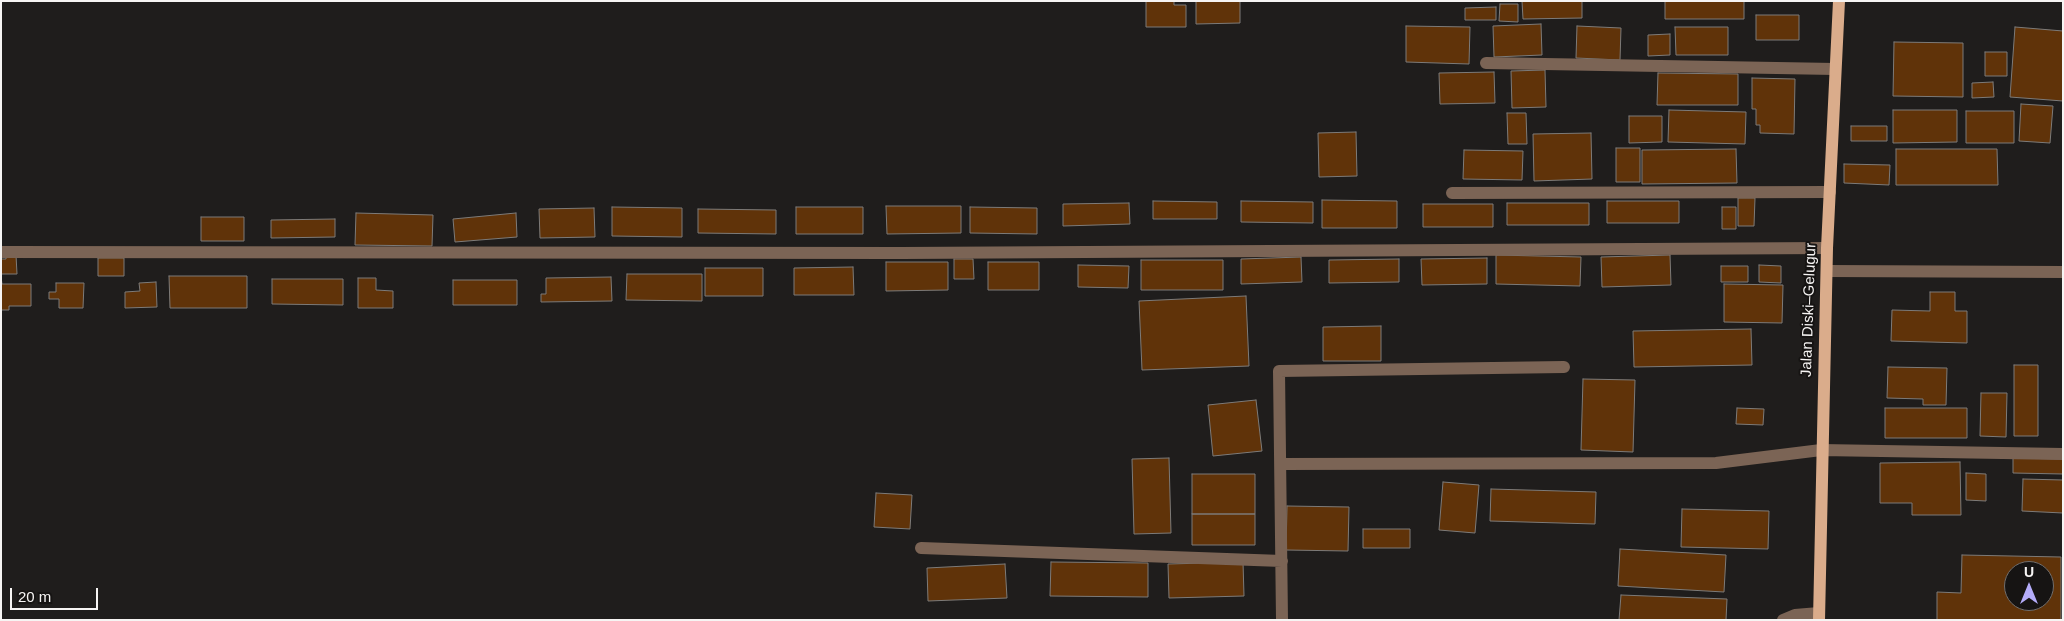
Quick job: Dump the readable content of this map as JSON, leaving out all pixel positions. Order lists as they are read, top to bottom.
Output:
{
  "streets": {
    "main road": ["Jalan Diski–Gelugur"]
  },
  "scale_bar": "20 m",
  "north": "top"
}
